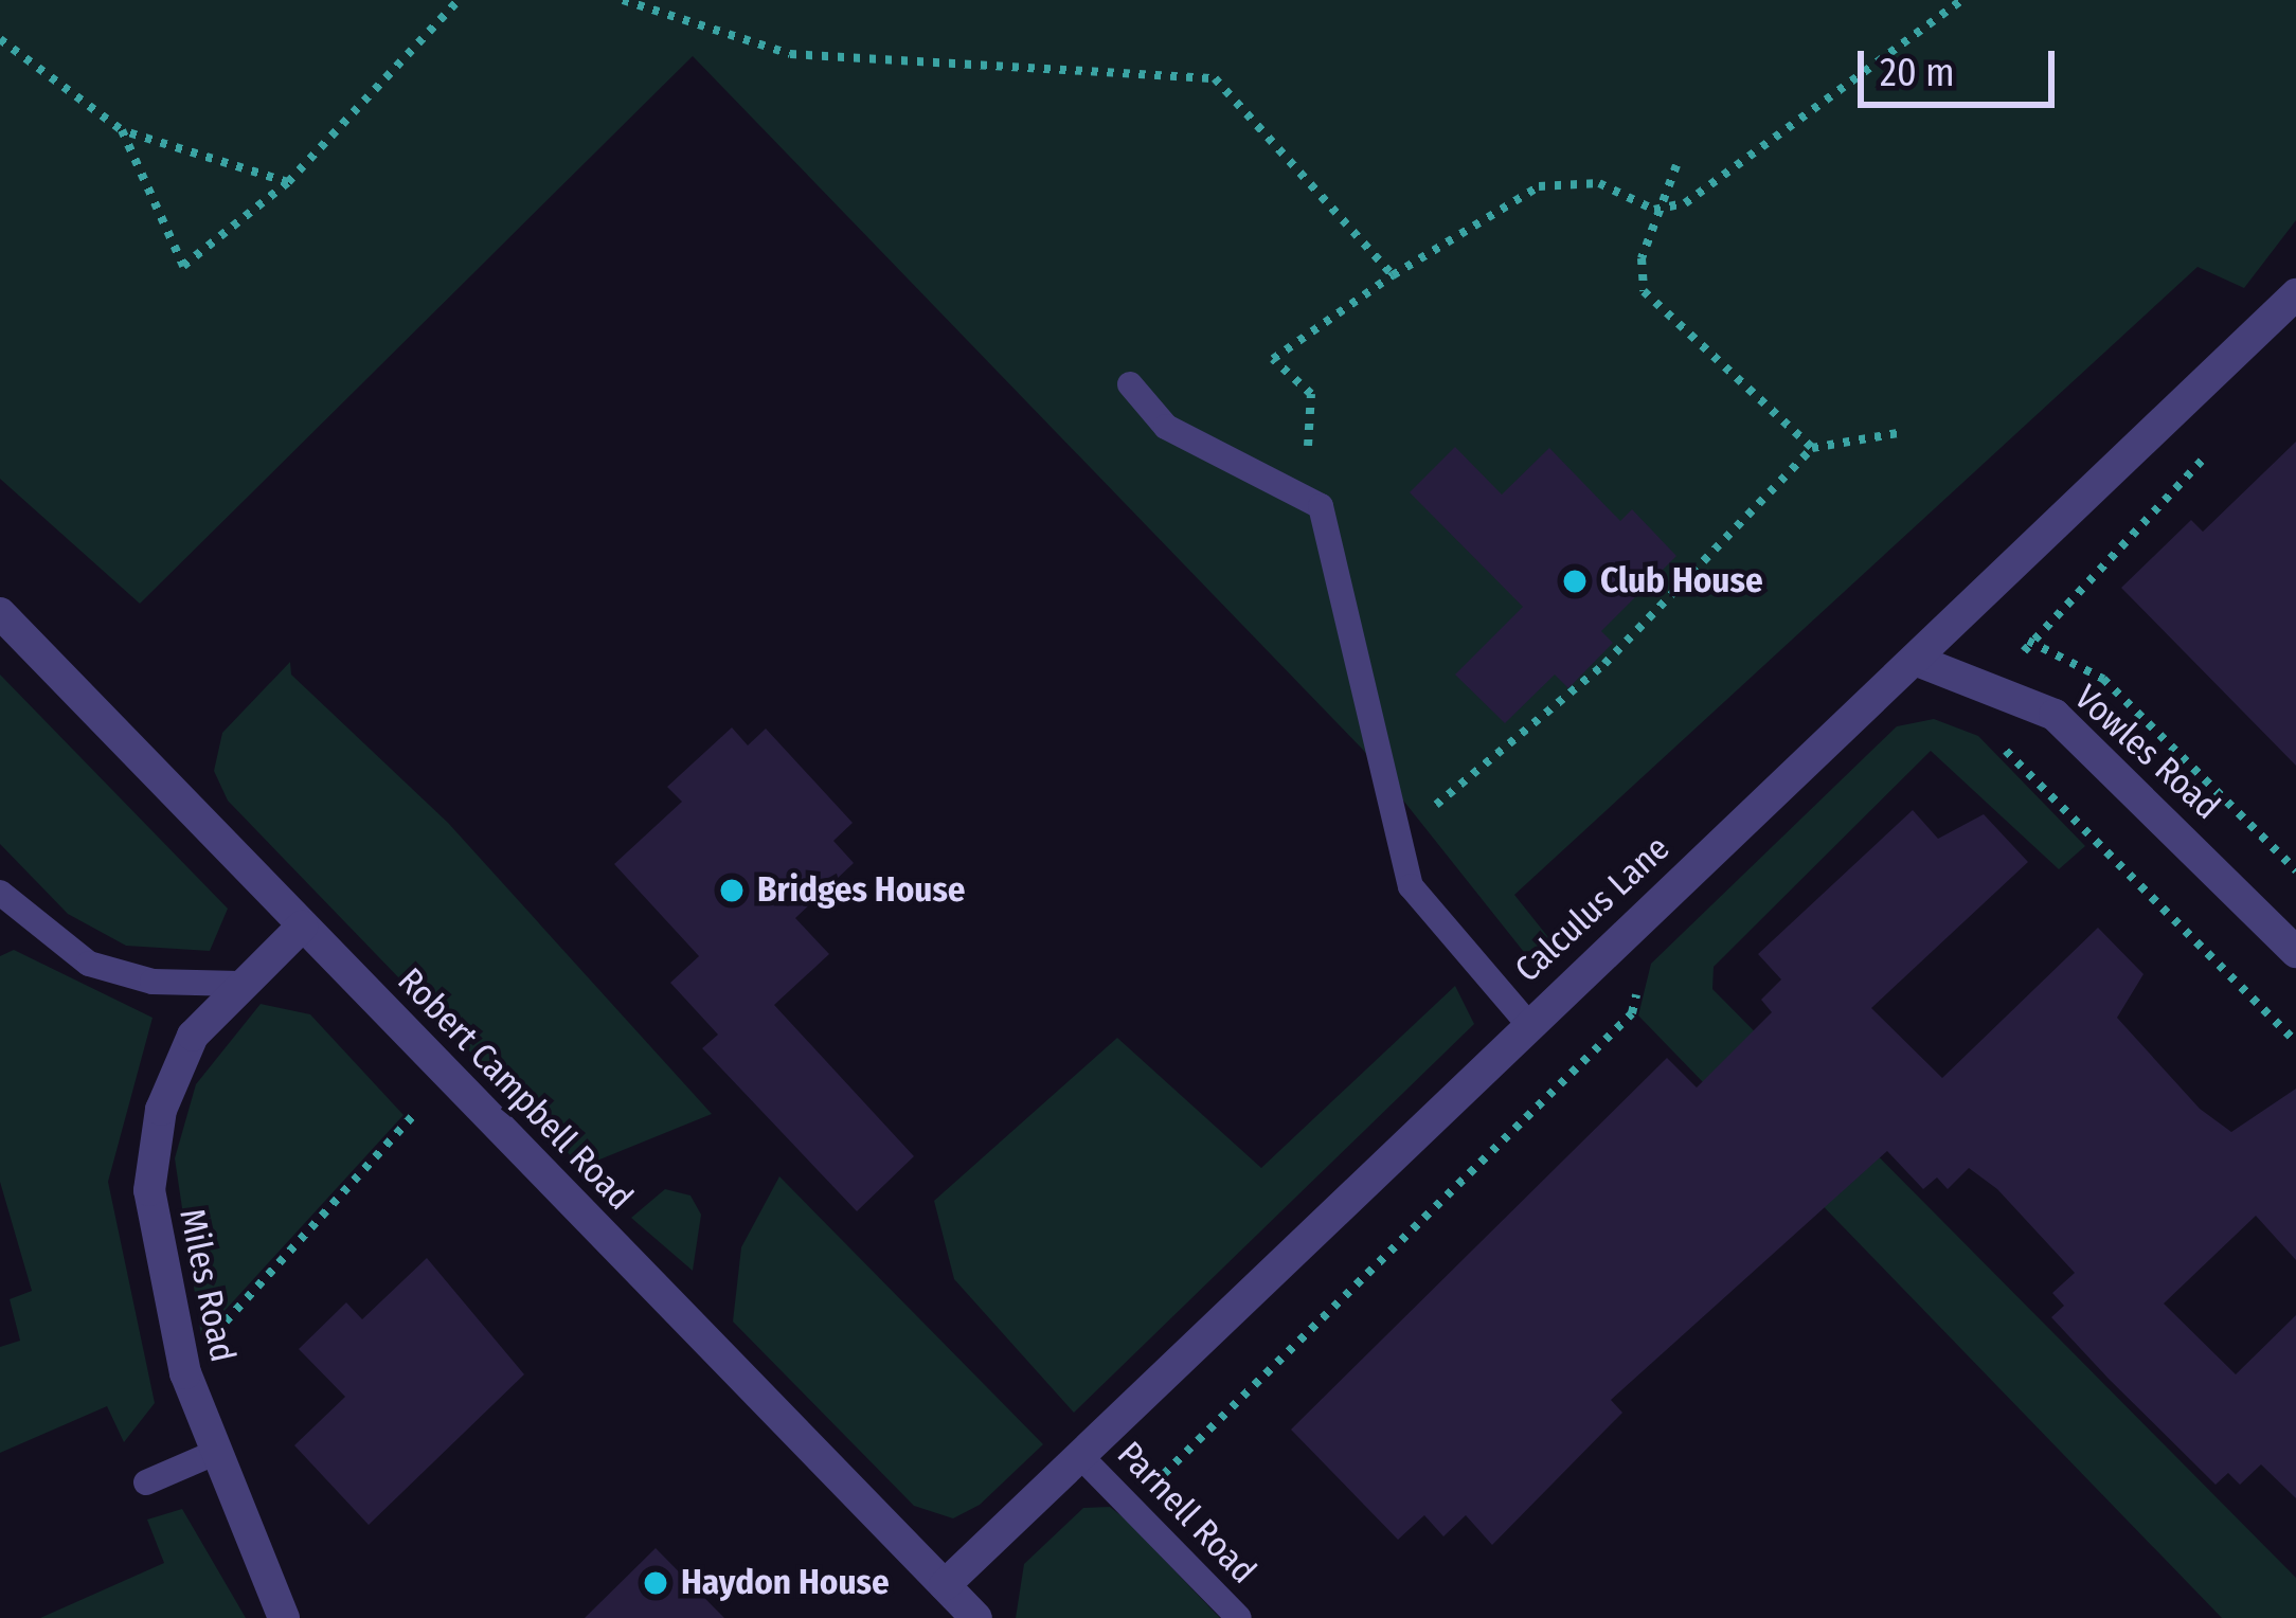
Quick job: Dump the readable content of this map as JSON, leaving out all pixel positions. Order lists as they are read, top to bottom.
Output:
{
  "streets": {
    "street": [
      "Vowles Road",
      "Calculus Lane",
      "Robert Campbell Road",
      "Miles Road"
    ],
    "lane": ["Parnell Road"]
  },
  "crossings": [
    ["Vowles Road", "Calculus Lane"],
    ["Calculus Lane", "Robert Campbell Road"],
    ["Calculus Lane", "Parnell Road"],
    ["Robert Campbell Road", "Miles Road"]
  ],
  "places": ["Club House", "Bridges House", "Haydon House"],
  "scale_bar": "20 m"
}
